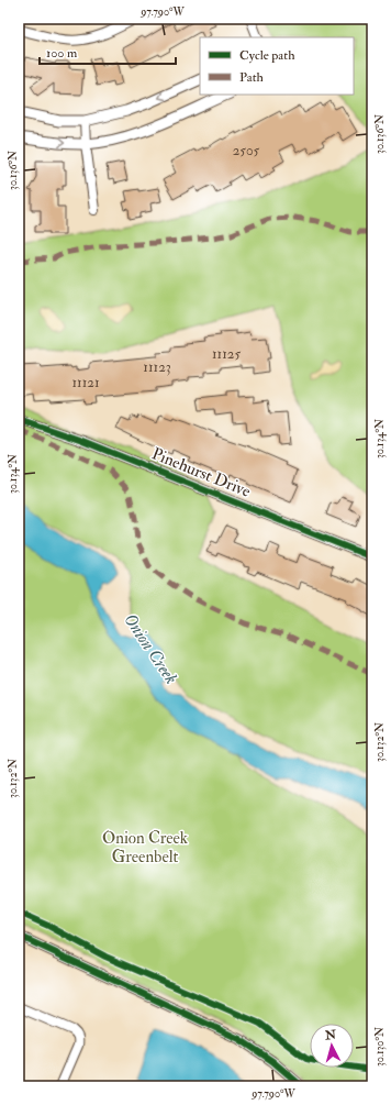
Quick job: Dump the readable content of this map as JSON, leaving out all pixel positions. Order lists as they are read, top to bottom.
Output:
{
  "streets": {
    "street": ["Pinehurst Drive"]
  },
  "water": ["Onion Creek"],
  "parks": ["Onion Creek Greenbelt"],
  "house_numbers": [
    "2505",
    "11125",
    "11123",
    "11121"
  ],
  "legend": ["Cycle path", "Path"],
  "scale_bar": "100 m",
  "north": "top",
  "coordinates": [
    "97.790°W",
    "30.136°N",
    "30.134°N",
    "30.132°N",
    "30.130°N"
  ]
}
